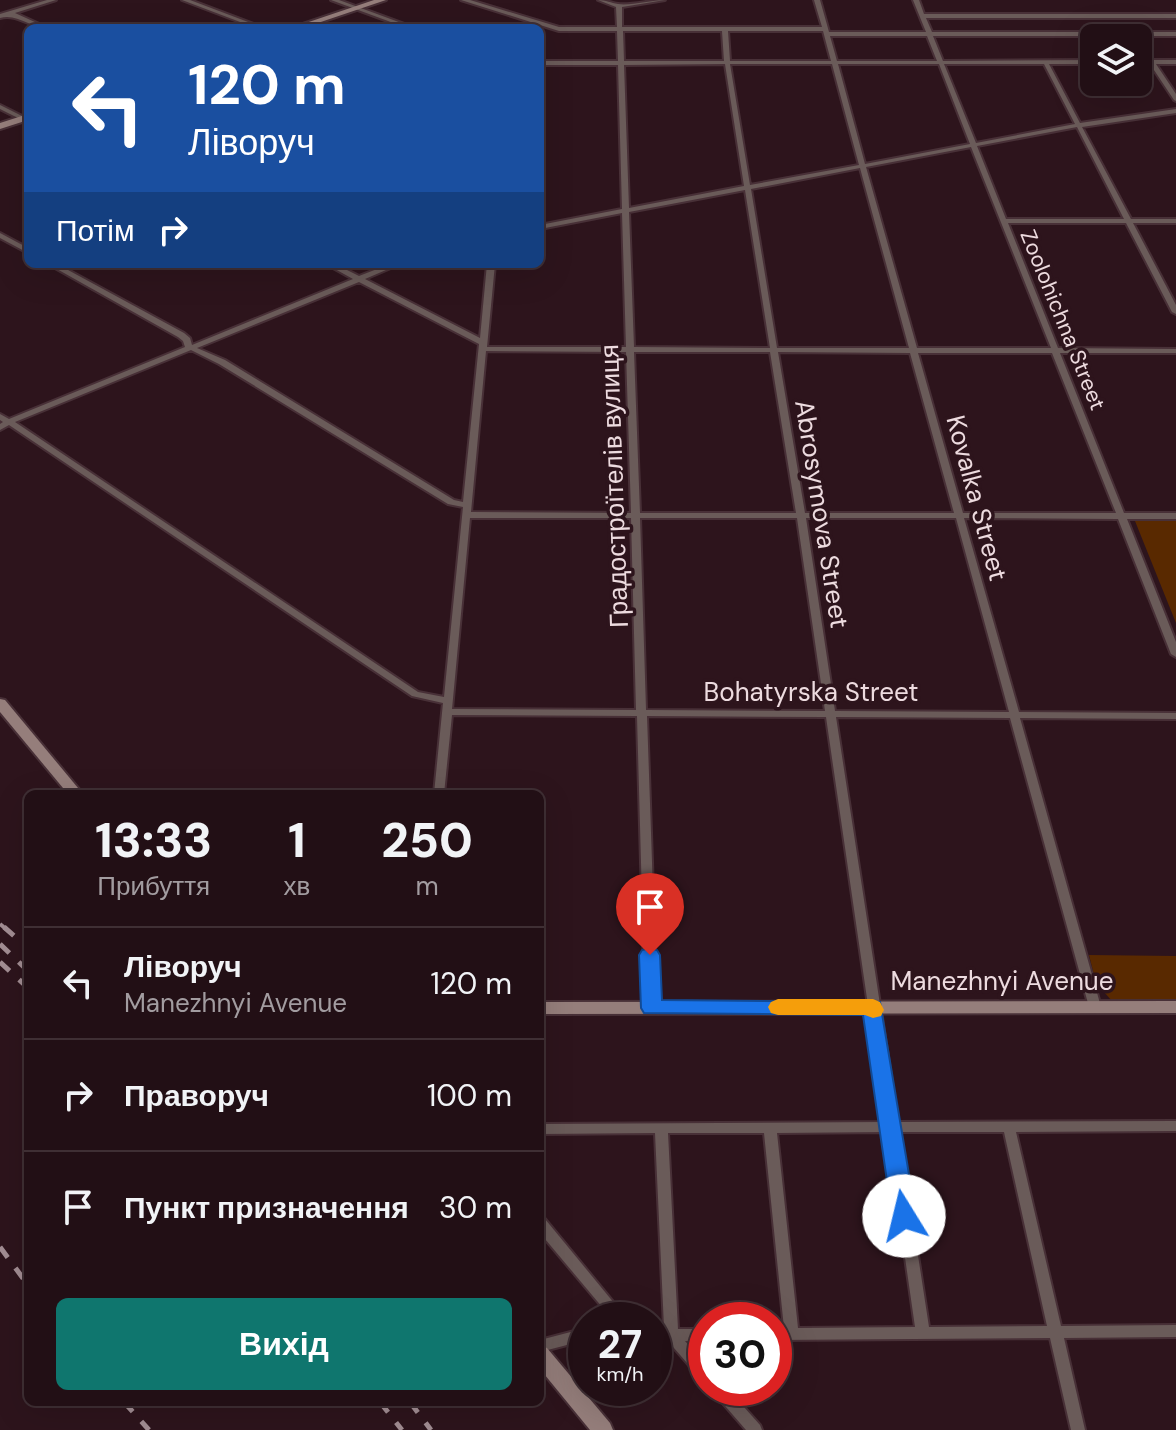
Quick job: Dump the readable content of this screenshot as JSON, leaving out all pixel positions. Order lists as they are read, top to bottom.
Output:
{
  "streets": {
    "street": [
      "Zoolohichna Street",
      "Градостроїтелiв вулиця",
      "Kovalka Street",
      "Abrosymova Street",
      "Bohatyrska Street",
      "Manezhnyi Avenue"
    ]
  },
  "crossings": [
    ["Градостроїтелiв вулиця", "Bohatyrska Street"],
    ["Градостроїтелiв вулиця", "Manezhnyi Avenue"],
    ["Kovalka Street", "Bohatyrska Street"],
    ["Kovalka Street", "Manezhnyi Avenue"],
    ["Abrosymova Street", "Bohatyrska Street"],
    ["Abrosymova Street", "Manezhnyi Avenue"]
  ],
  "page": {
    "turn": ["120 m", "Ліворуч"],
    "then": "Потім",
    "eta": [
      "13:33",
      "Прибуття",
      "1",
      "хв",
      "250",
      "m"
    ],
    "list": [
      {
        "name": "Ліворуч",
        "note": "Manezhnyi Avenue",
        "value": "120 m"
      },
      {
        "name": "Праворуч",
        "value": "100 m"
      },
      {
        "name": "Пункт призначення",
        "value": "30 m"
      }
    ],
    "buttons": "Вихід",
    "speed": "27 km/h",
    "limit": "30"
  }
}
